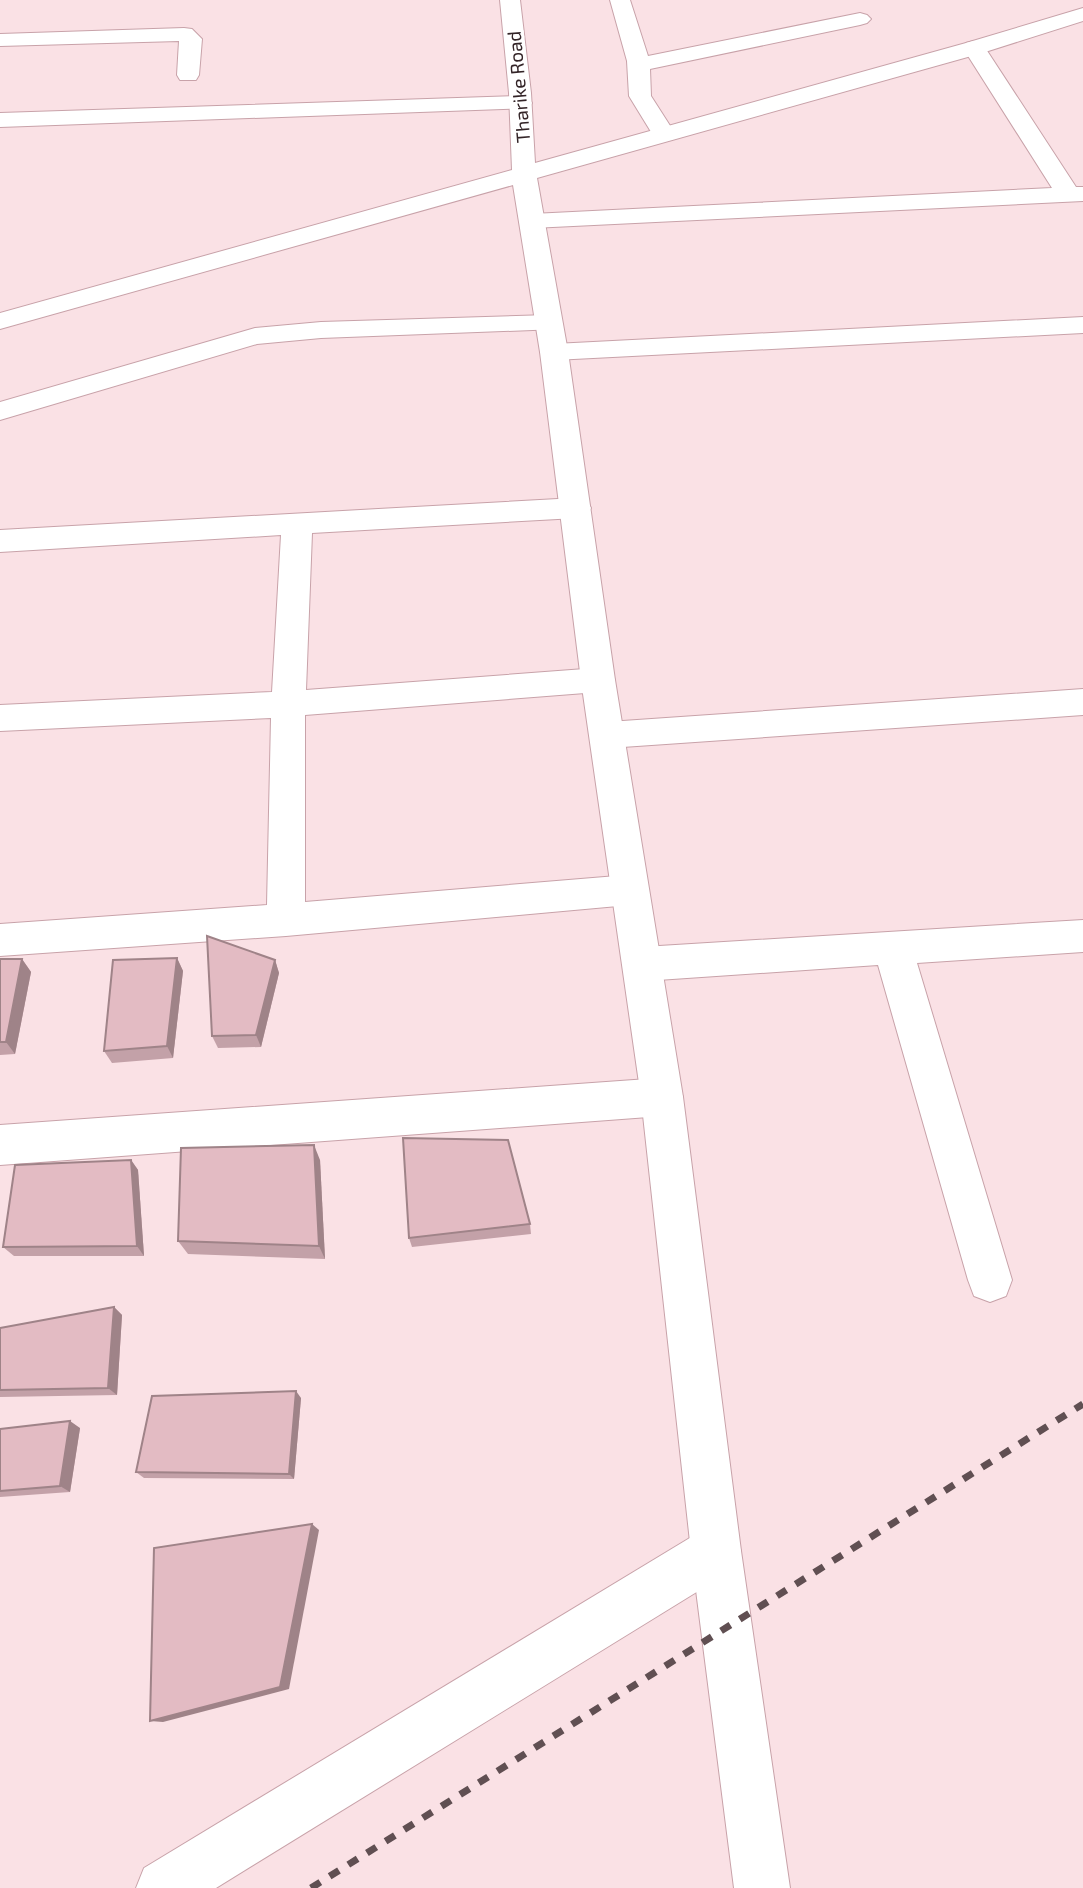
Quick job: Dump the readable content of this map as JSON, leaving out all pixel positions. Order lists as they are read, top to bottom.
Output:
{
  "streets": {
    "street": ["Tharike Road"]
  }
}
